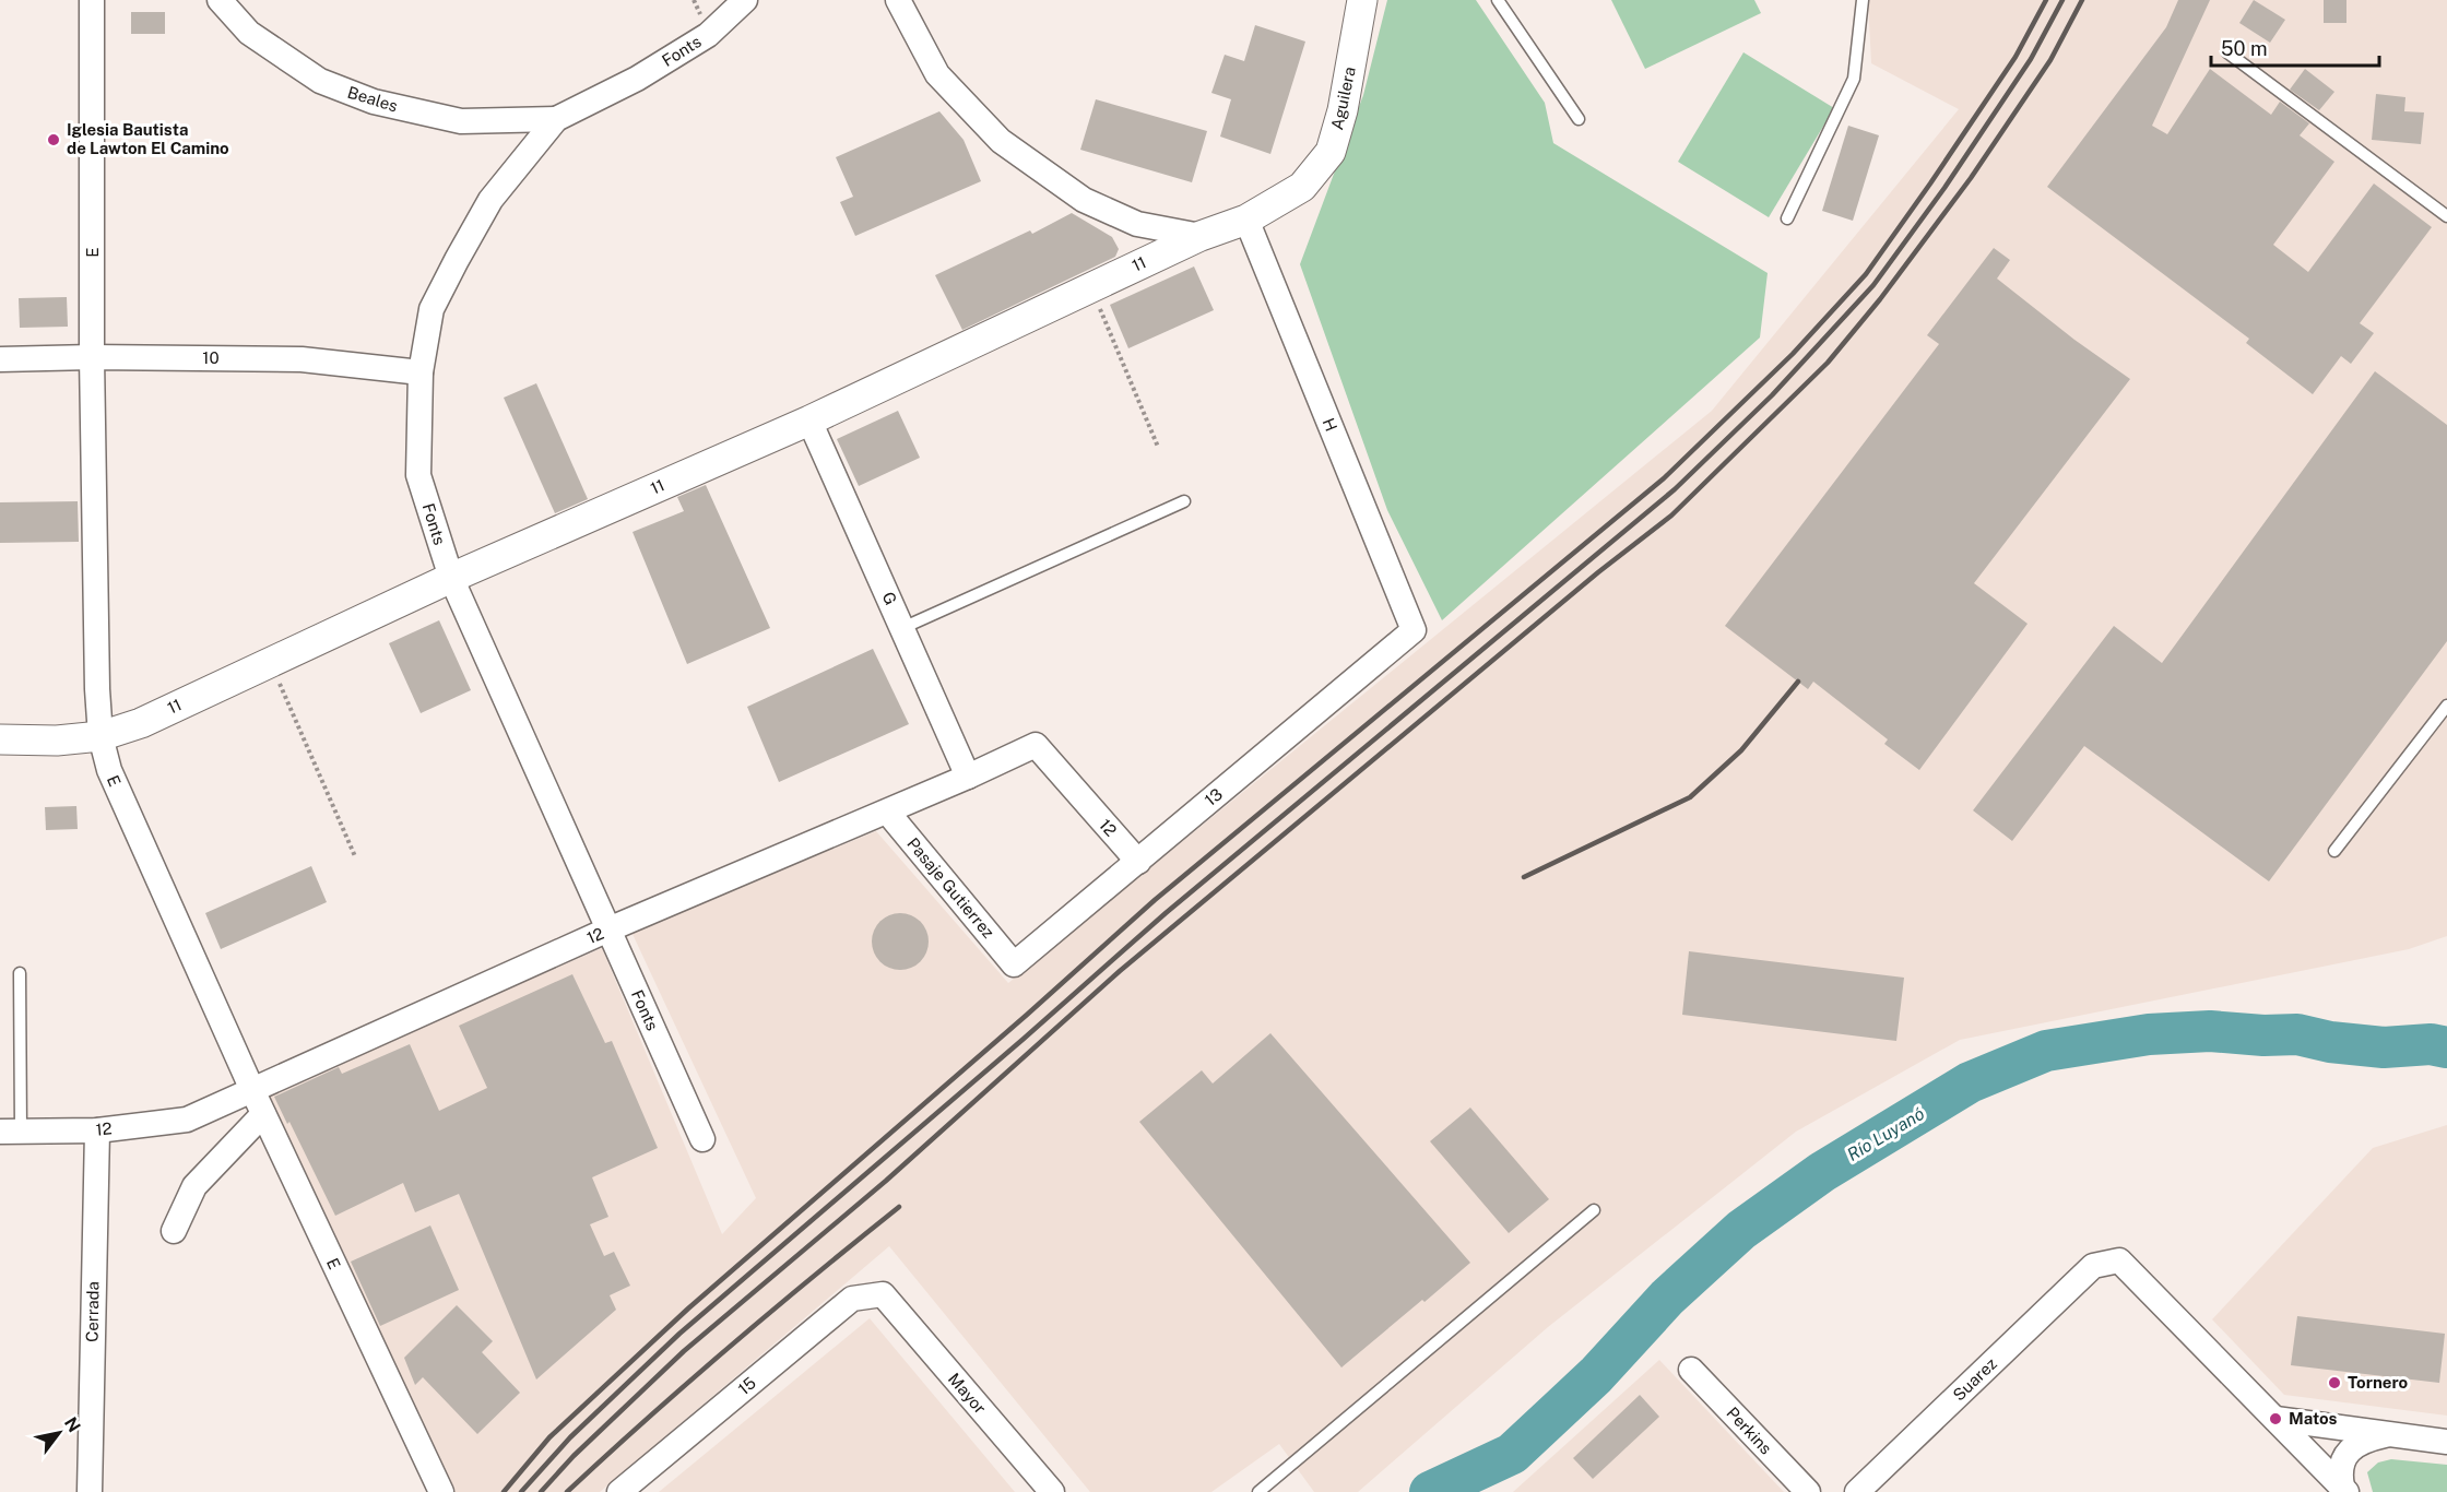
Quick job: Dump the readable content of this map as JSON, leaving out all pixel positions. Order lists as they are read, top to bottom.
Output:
{
  "streets": {
    "street": [
      "Fonts",
      "Aguilera",
      "Beales",
      "E",
      "11",
      "10",
      "H",
      "G",
      "13",
      "12",
      "Pasaje Gutierrez",
      "Cerrada",
      "Suarez",
      "15",
      "Mayor",
      "Perkins"
    ]
  },
  "crossings": [
    ["Fonts", "Beales"],
    ["Fonts", "11"],
    ["Fonts", "10"],
    ["Fonts", "12"],
    ["Aguilera", "11"],
    ["E", "11"],
    ["E", "10"],
    ["E", "12"],
    ["11", "H"],
    ["11", "G"],
    ["H", "13"],
    ["G", "12"],
    ["13", "12"],
    ["13", "Pasaje Gutierrez"],
    ["12", "Pasaje Gutierrez"],
    ["12", "Cerrada"],
    ["15", "Mayor"]
  ],
  "water": ["Río Luyanó"],
  "places": ["Iglesia Bautista de Lawton El Camino", "Tornero", "Matos"],
  "scale_bar": "50 m",
  "north": "top right"
}
